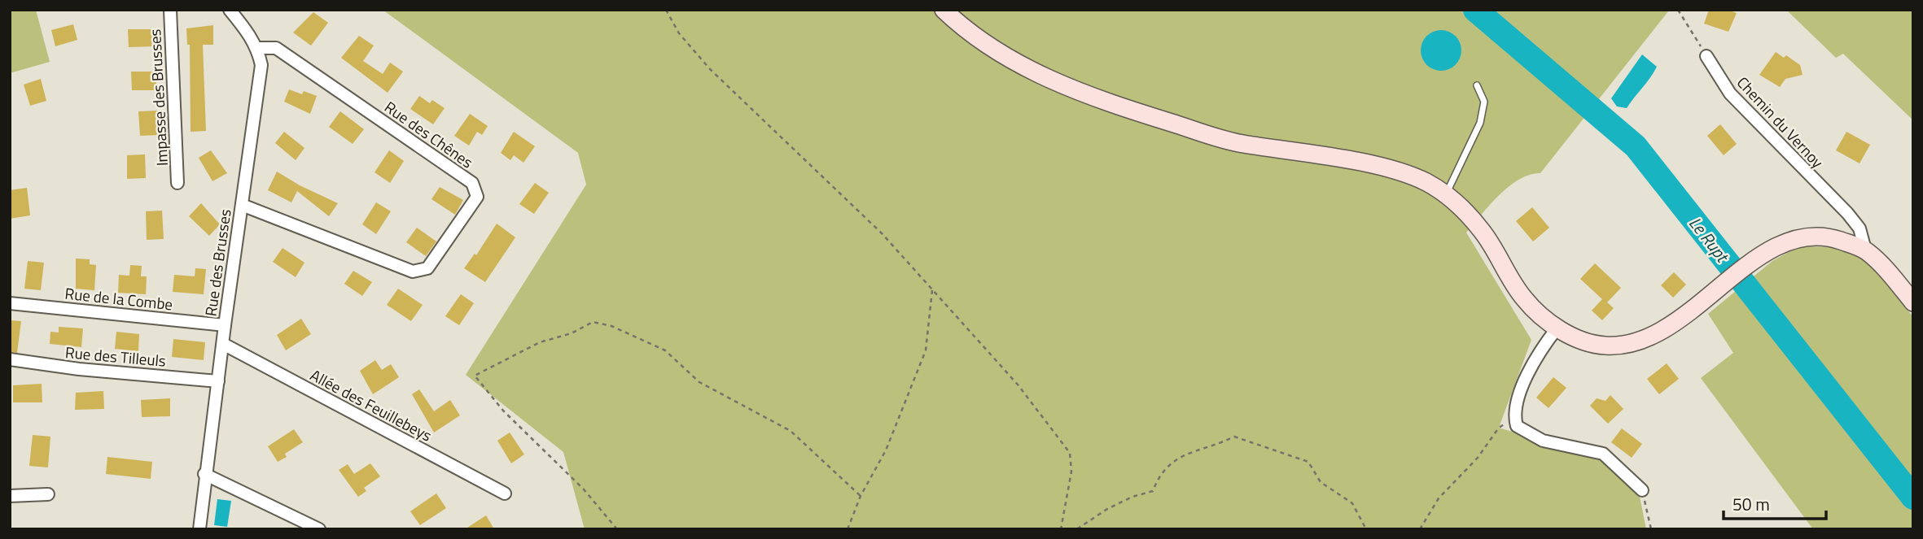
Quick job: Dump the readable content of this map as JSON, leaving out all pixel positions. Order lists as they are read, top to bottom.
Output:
{
  "streets": {
    "street": [
      "Impasse des Brusses",
      "Chemin du Vernoy",
      "Rue des Chênes",
      "Rue des Brusses",
      "Rue de la Combe",
      "Rue des Tilleuls",
      "Allée des Feuillebeys"
    ]
  },
  "crossings": [
    ["Rue des Chênes", "Rue des Brusses"],
    ["Rue des Brusses", "Rue de la Combe"],
    ["Rue des Brusses", "Rue des Tilleuls"],
    ["Rue des Brusses", "Allée des Feuillebeys"]
  ],
  "water": ["Le Rupt"],
  "scale_bar": "50 m"
}
